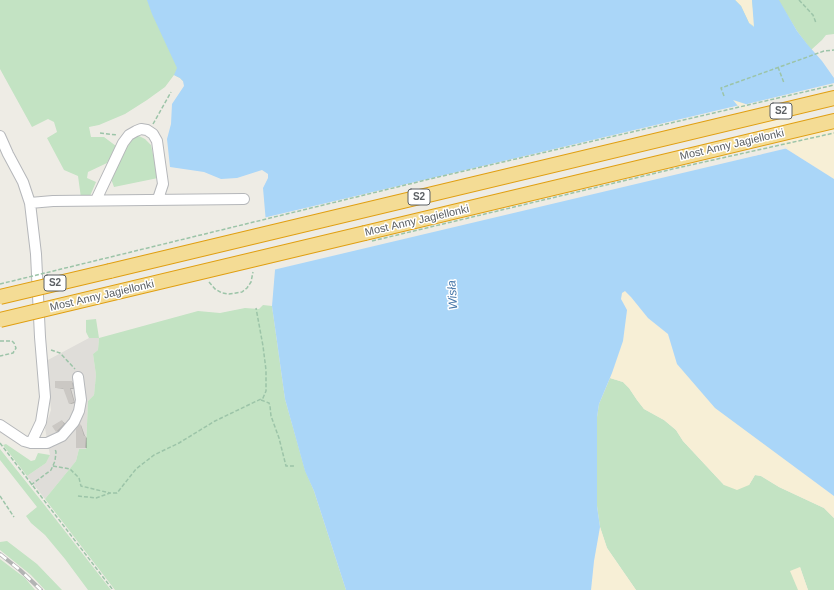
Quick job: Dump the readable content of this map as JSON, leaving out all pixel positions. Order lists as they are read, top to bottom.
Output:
{
  "streets": {
    "highway": ["S2", "Most Anny Jagiellonki"]
  },
  "water": ["Wisła"]
}
